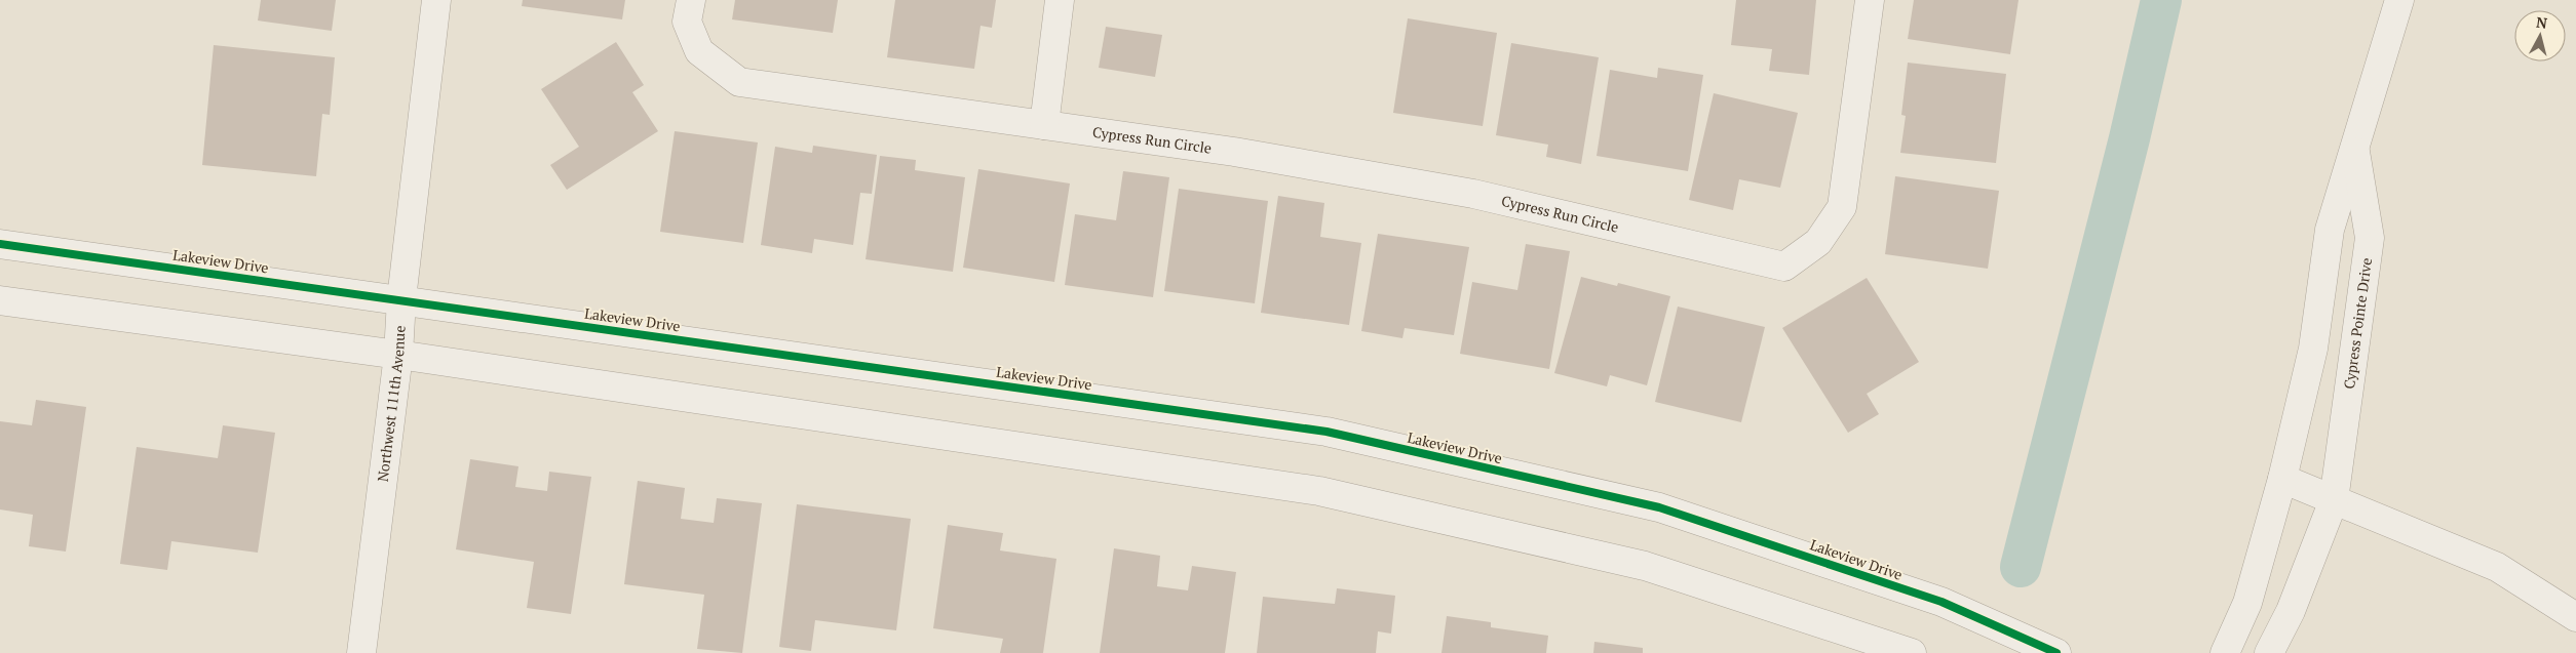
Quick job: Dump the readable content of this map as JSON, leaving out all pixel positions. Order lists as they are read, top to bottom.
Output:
{
  "streets": {
    "street": [
      "Cypress Run Circle",
      "Lakeview Drive",
      "Cypress Pointe Drive",
      "Northwest 111th Avenue"
    ]
  },
  "crossings": [
    ["Lakeview Drive", "Northwest 111th Avenue"]
  ],
  "north": "top"
}
